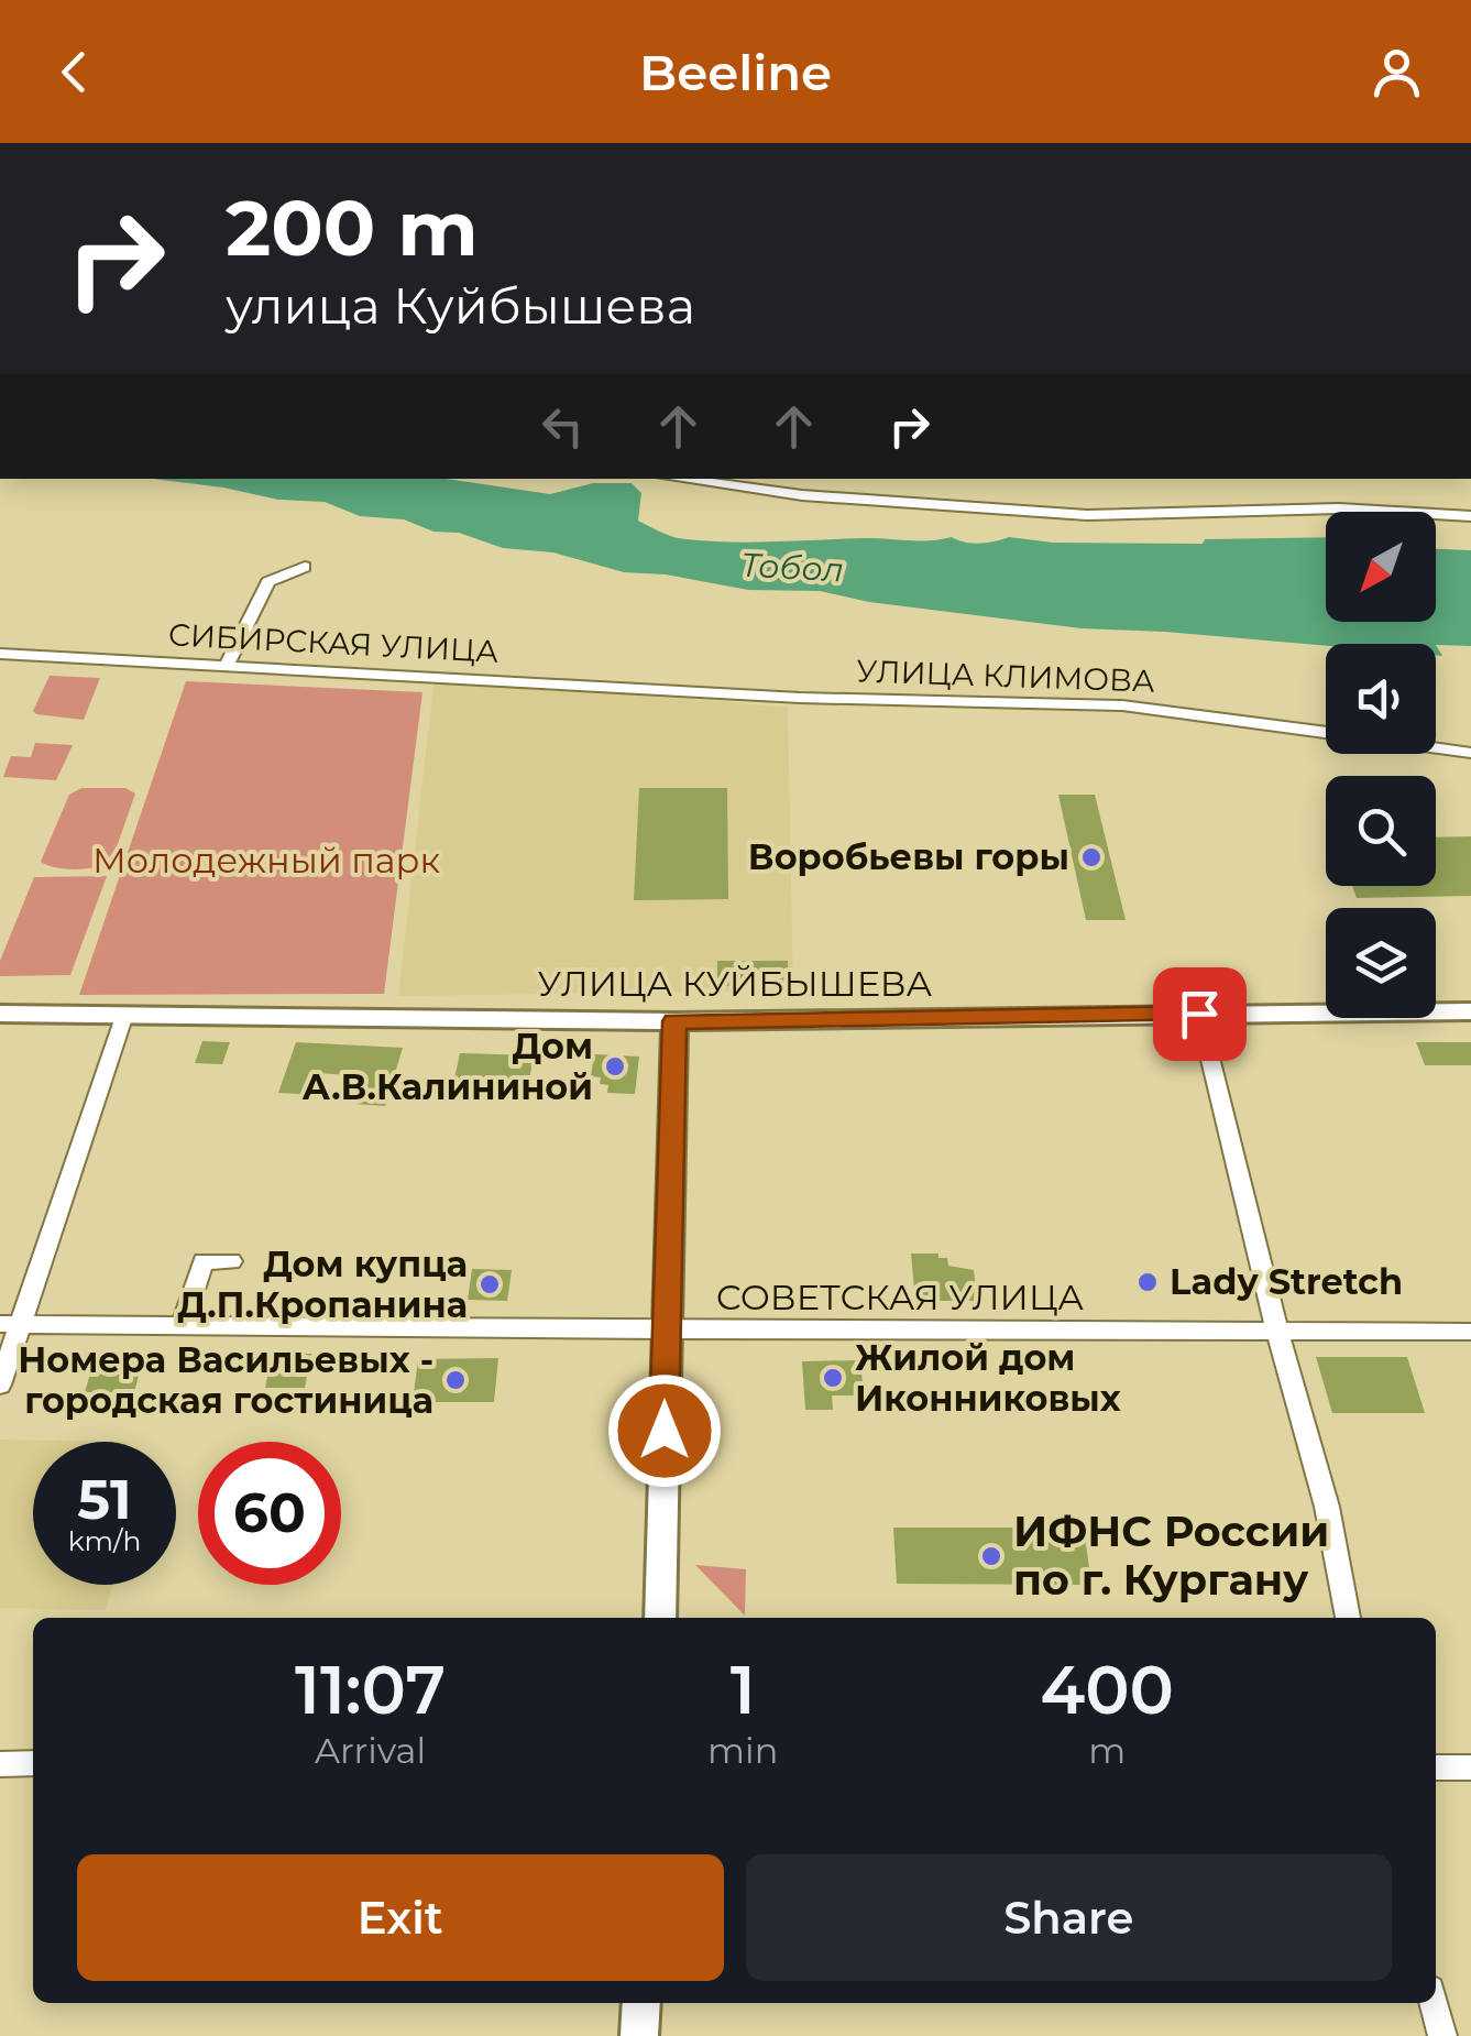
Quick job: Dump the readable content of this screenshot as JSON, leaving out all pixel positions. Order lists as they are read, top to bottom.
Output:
{
  "streets": {
    "main road": ["УЛИЦА КУЙБЫШЕВА"],
    "street": ["СИБИРСКАЯ УЛИЦА", "УЛИЦА КЛИМОВА", "СОВЕТСКАЯ УЛИЦА"]
  },
  "crossings": [
    ["СИБИРСКАЯ УЛИЦА", "УЛИЦА КЛИМОВА"]
  ],
  "water": ["Тобол"],
  "parks": ["Молодежный парк"],
  "places": [
    "Воробьевы горы",
    "Дом А.В.Калининой",
    "Lady Stretch",
    "Дом купца Д.П.Кропанина",
    "Жилой дом Иконниковых",
    "Номера Васильевых - городская гостиница",
    "ИФНС России по г. Кургану"
  ],
  "north": "bottom left",
  "page": {
    "header": "Beeline",
    "turn": ["200 m", "улица Куйбышева"],
    "speed": "51 km/h",
    "limit": "60",
    "eta": [
      "11:07",
      "Arrival",
      "1",
      "min",
      "400",
      "m"
    ],
    "buttons": ["Exit", "Share"]
  }
}
